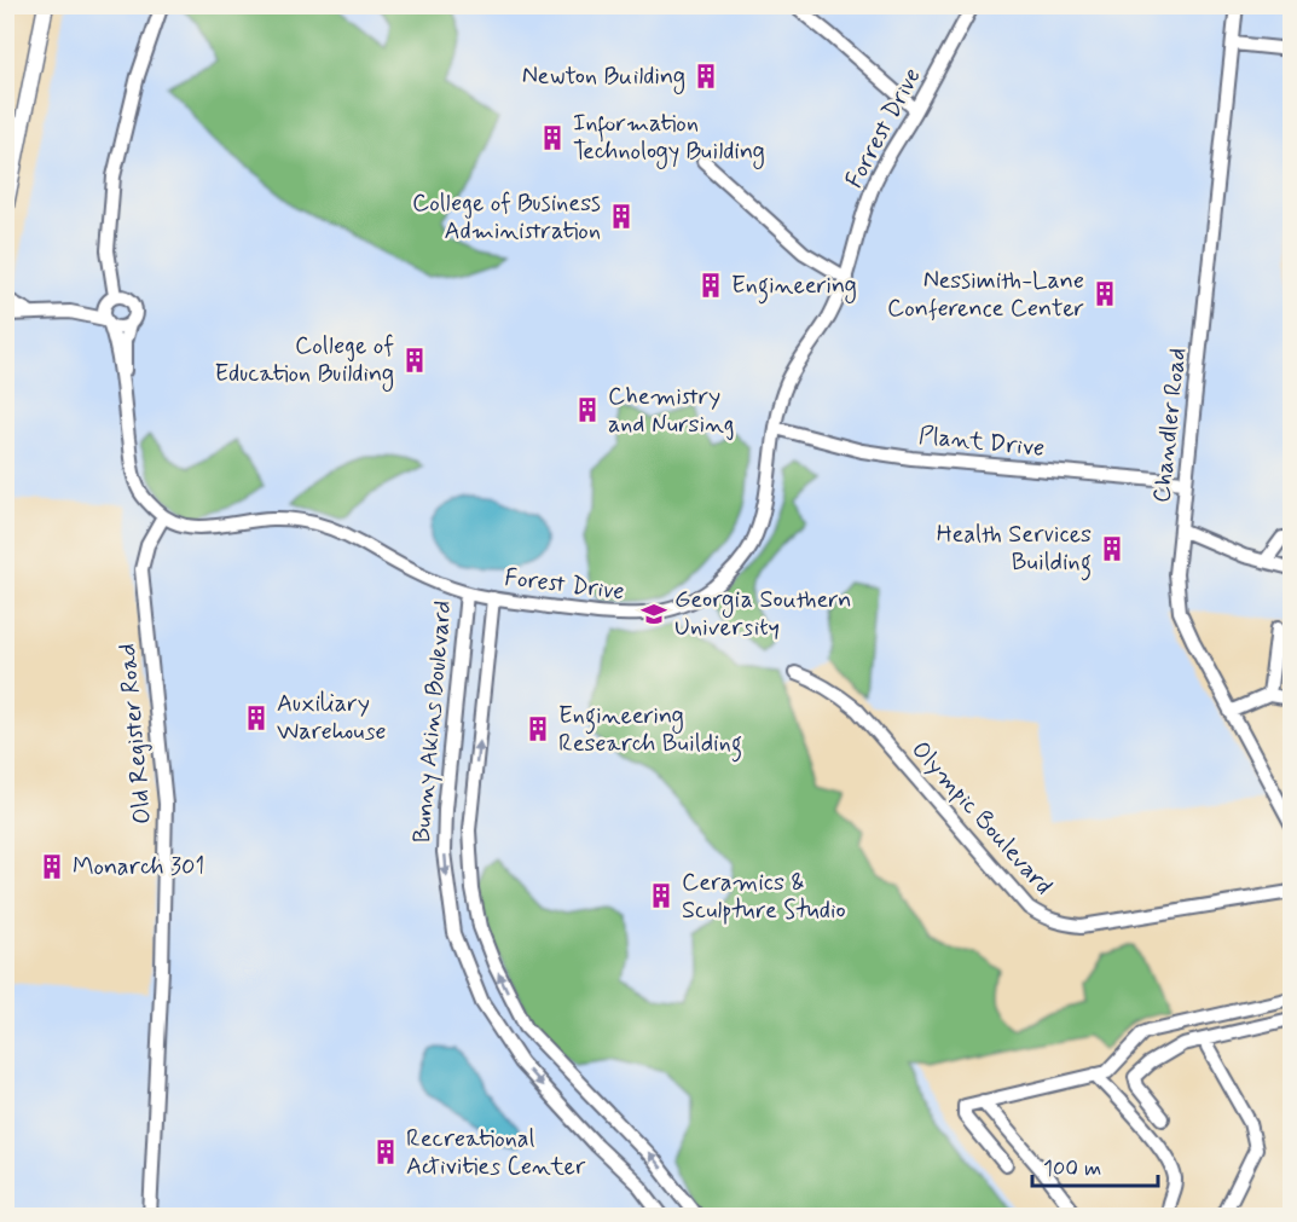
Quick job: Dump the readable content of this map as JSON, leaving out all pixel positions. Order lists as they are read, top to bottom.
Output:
{
  "streets": {
    "street": [
      "Forrest Drive",
      "Chandler Road",
      "Plant Drive",
      "Forest Drive",
      "Bunny Akins Boulevard",
      "Old Register Road",
      "Olympic Boulevard"
    ]
  },
  "crossings": [
    ["Forrest Drive", "Forest Drive"],
    ["Chandler Road", "Plant Drive"],
    ["Plant Drive", "Forest Drive"],
    ["Forest Drive", "Bunny Akins Boulevard"],
    ["Forest Drive", "Old Register Road"]
  ],
  "places": {
    "building": [
      "Newton Building",
      "Information Technology Building",
      "College of Business Administration",
      "Engineering",
      "Nessimith-Lane Conference Center",
      "College of Education Building",
      "Chemistry and Nursing",
      "Health Services Building",
      "Auxiliary Warehouse",
      "Engineering Research Building",
      "Monarch 301",
      "Ceramics & Sculpture Studio",
      "Recreational Activities Center"
    ],
    "school or university": ["Georgia Southern University"]
  },
  "scale_bar": "100 m"
}
